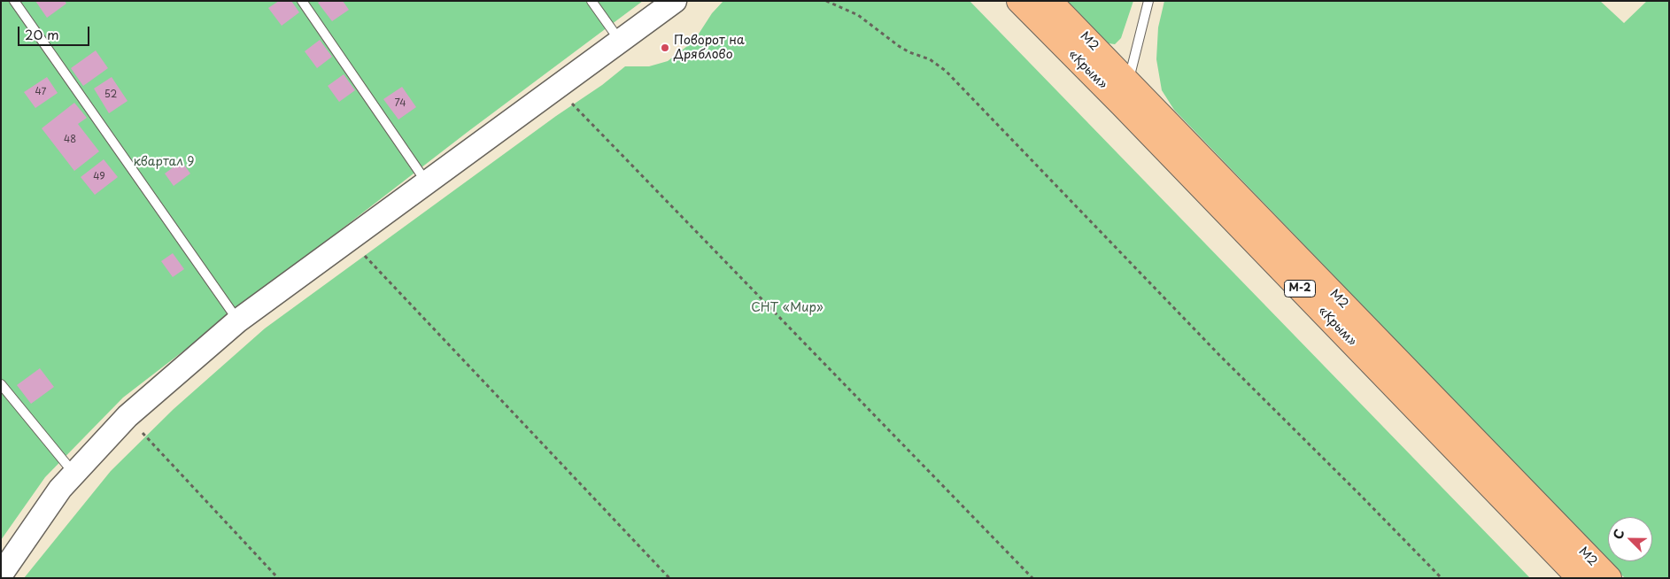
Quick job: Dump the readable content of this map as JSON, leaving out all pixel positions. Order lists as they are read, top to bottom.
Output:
{
  "streets": {
    "highway": ["М2", "«Крым»", "М-2"]
  },
  "parks": ["квартал 9", "СНТ «Мир»"],
  "places": ["Поворот на Дряблово"],
  "house_numbers": [
    "47",
    "52",
    "74",
    "48",
    "49"
  ],
  "scale_bar": "20 m",
  "north": "top left"
}
